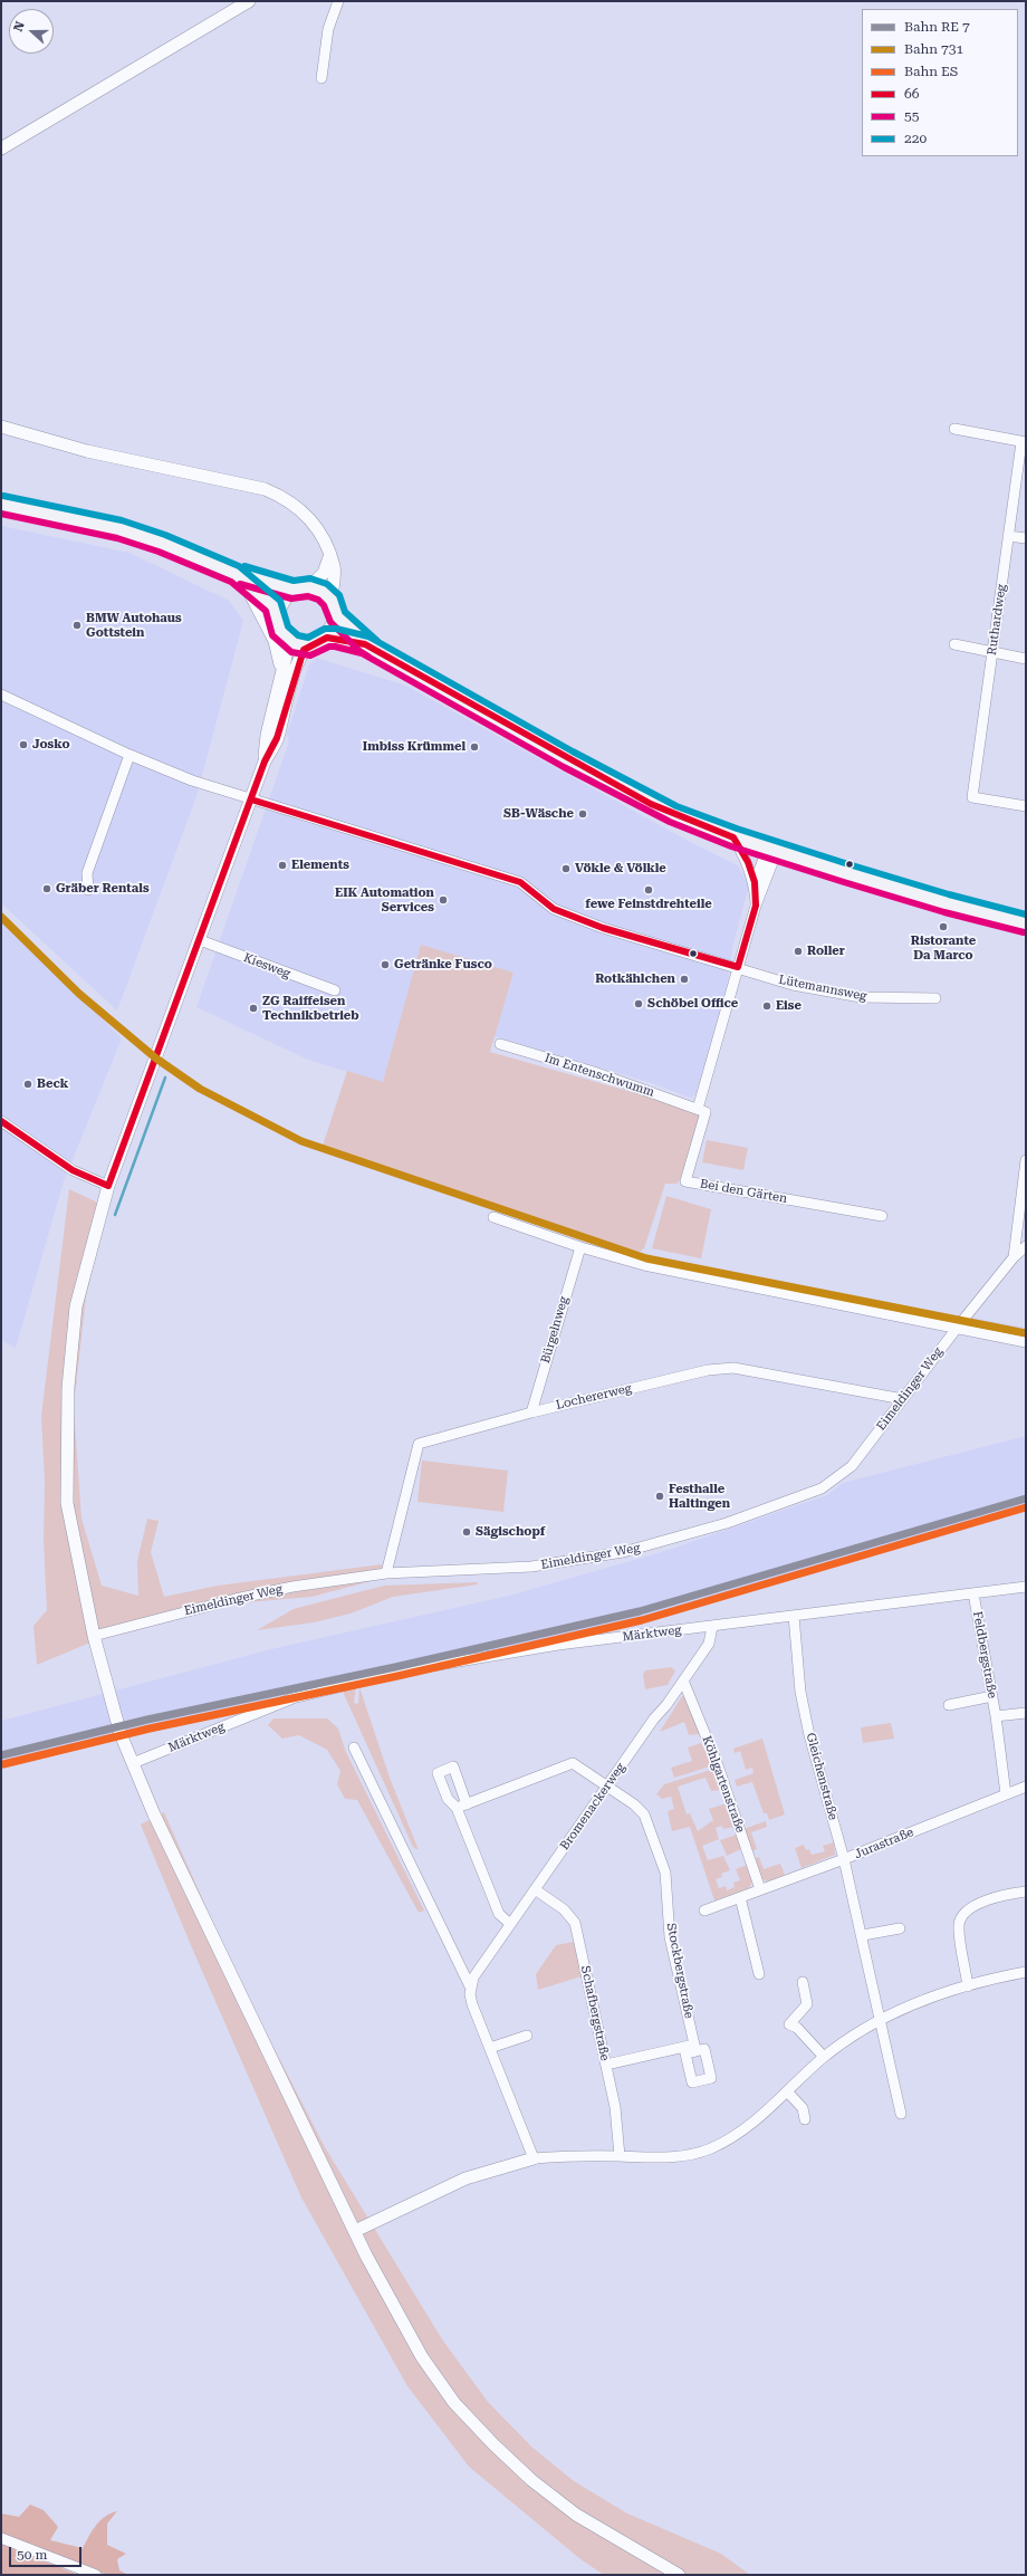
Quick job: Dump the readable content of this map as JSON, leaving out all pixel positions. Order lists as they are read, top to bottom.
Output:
{
  "streets": {
    "street": [
      "Ruthardweg",
      "Kiesweg",
      "Lütemannsweg",
      "Im Entenschwumm",
      "Bei den Gärten",
      "Bürgelnweg",
      "Eimeldinger Weg",
      "Lochererweg",
      "Märktweg",
      "Feldbergstraße",
      "Gleichenstraße",
      "Köhlgartenstraße",
      "Bromenackerweg",
      "Jurastraße",
      "Stockbergstraße",
      "Schafbergstraße"
    ]
  },
  "crossings": [
    ["Im Entenschwumm", "Bei den Gärten"],
    ["Bürgelnweg", "Lochererweg"],
    ["Eimeldinger Weg", "Lochererweg"],
    ["Märktweg", "Feldbergstraße"],
    ["Märktweg", "Gleichenstraße"],
    ["Märktweg", "Bromenackerweg"],
    ["Feldbergstraße", "Jurastraße"],
    ["Gleichenstraße", "Jurastraße"],
    ["Köhlgartenstraße", "Bromenackerweg"],
    ["Köhlgartenstraße", "Jurastraße"],
    ["Bromenackerweg", "Stockbergstraße"],
    ["Bromenackerweg", "Schafbergstraße"],
    ["Stockbergstraße", "Schafbergstraße"]
  ],
  "places": [
    "BMW Autohaus Gottstein",
    "Josko",
    "Imbiss Krümmel",
    "SB-Wäsche",
    "Elements",
    "Vökle & Völkle",
    "Gräber Rentals",
    "fewe Feinstdrehteile",
    "EIK Automation Services",
    "Ristorante Da Marco",
    "Roller",
    "Getränke Fusco",
    "Rotkählchen",
    "Schöbel Office",
    "Eise",
    "ZG Raiffeisen Technikbetrieb",
    "Beck",
    "Festhalle Haltingen",
    "Sägischopf"
  ],
  "lines": [
    "transit line 220",
    "transit line 55",
    "transit line 66",
    "rail line 731",
    "rail line ES"
  ],
  "legend": [
    "Bahn RE 7",
    "Bahn 731",
    "Bahn ES",
    "66",
    "55",
    "220"
  ],
  "scale_bar": "50 m",
  "north": "left"
}
